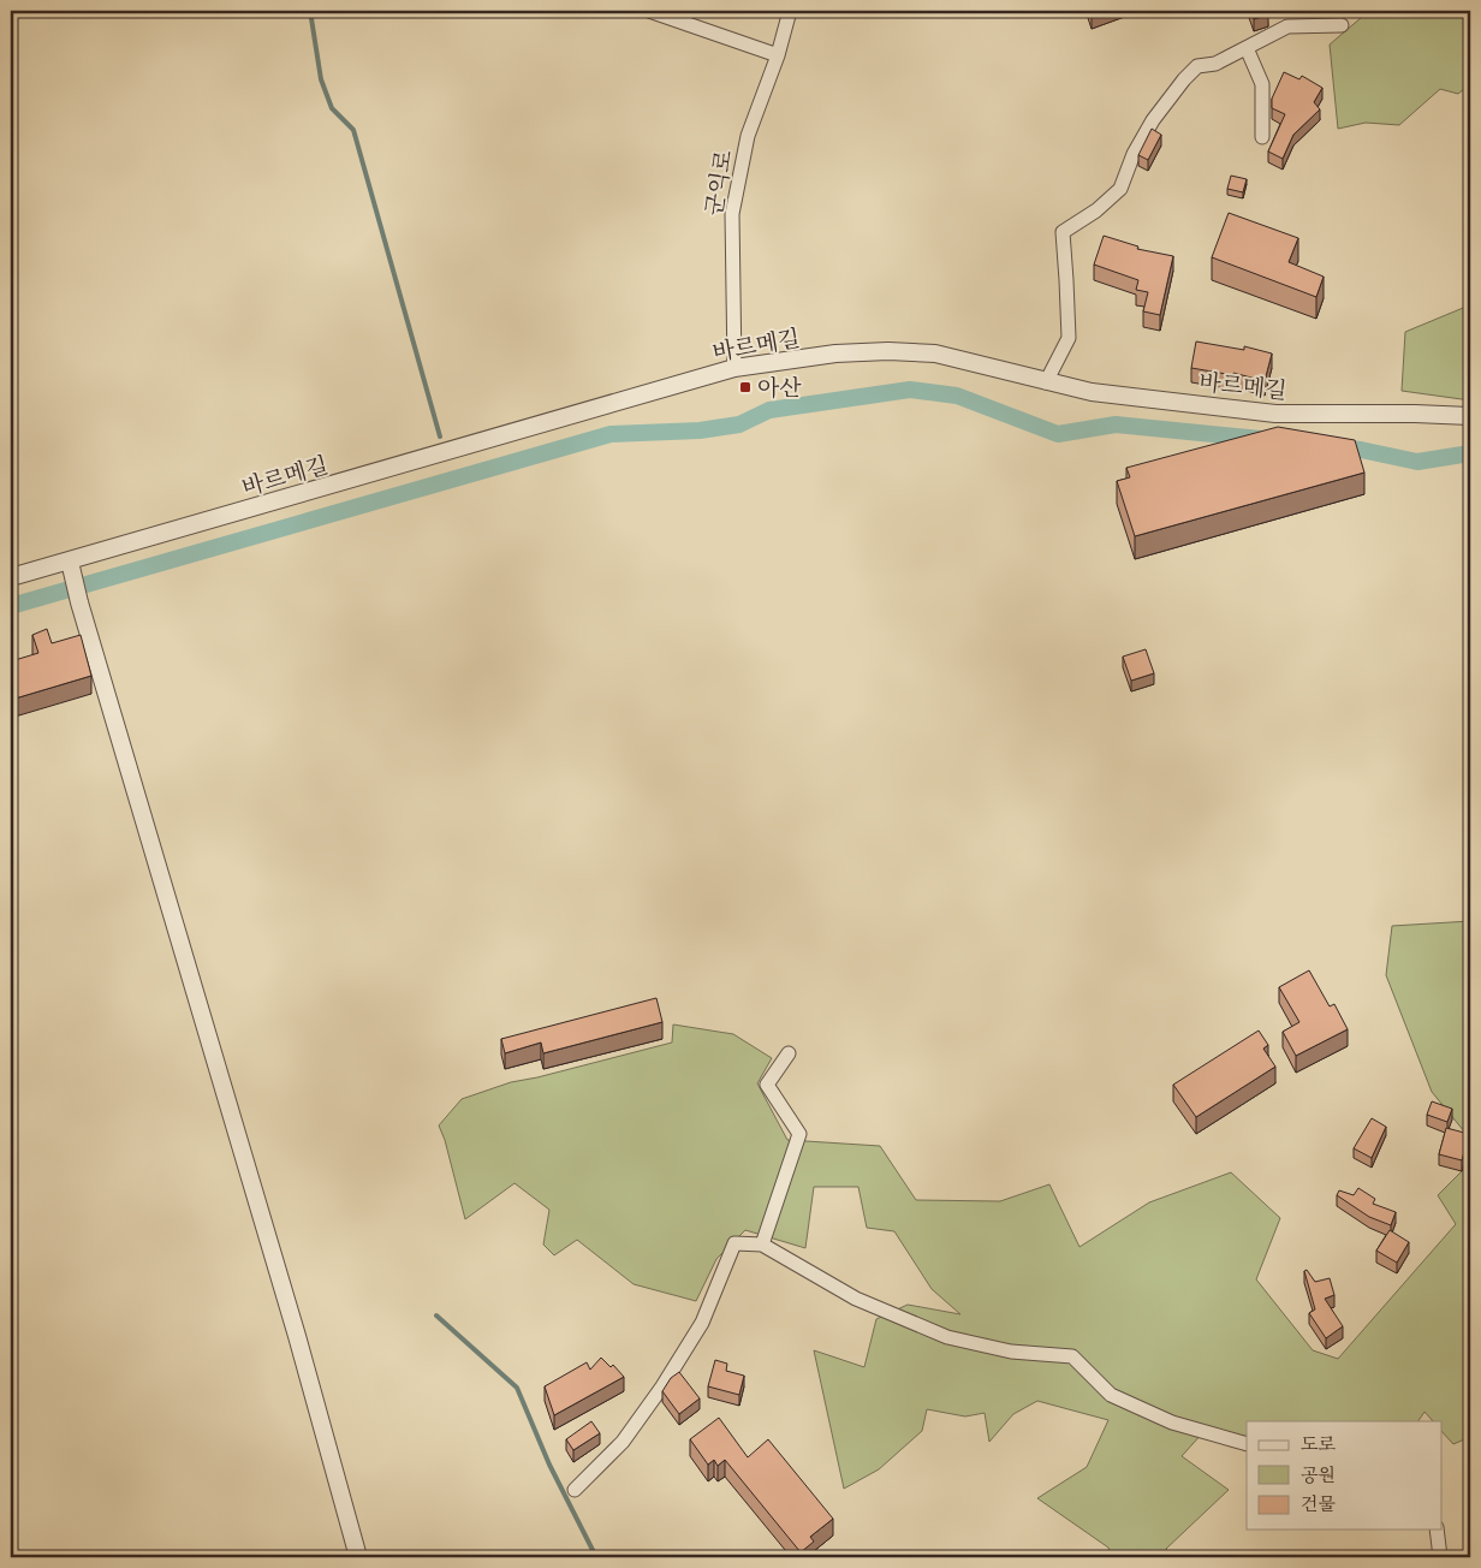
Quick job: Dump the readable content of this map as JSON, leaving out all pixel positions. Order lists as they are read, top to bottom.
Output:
{
  "streets": {
    "street": ["군익로", "바르메길"]
  },
  "crossings": [
    ["군익로", "바르메길"]
  ],
  "places": {
    "transit": ["아산"]
  },
  "legend": ["도로", "공원", "건물"]
}
